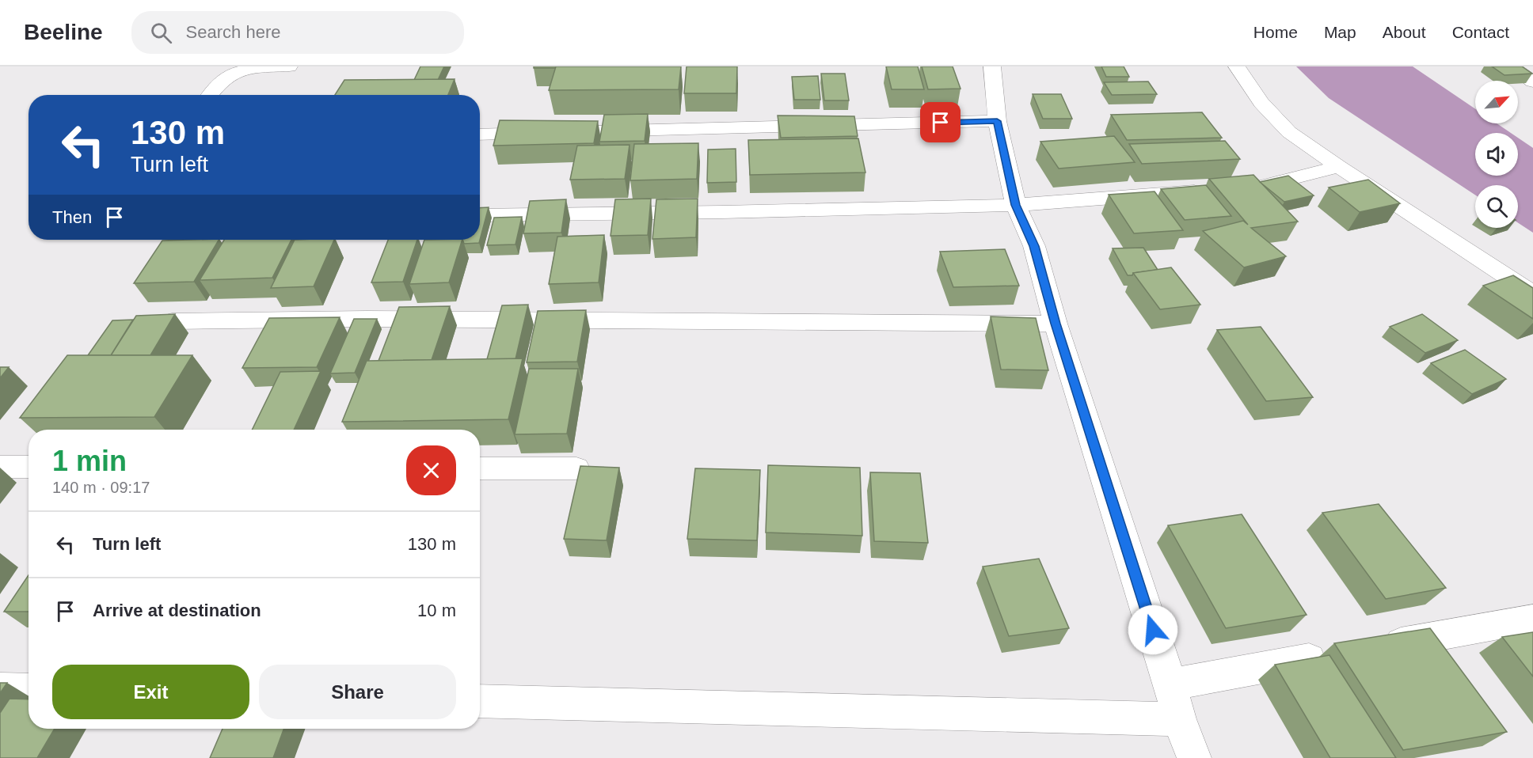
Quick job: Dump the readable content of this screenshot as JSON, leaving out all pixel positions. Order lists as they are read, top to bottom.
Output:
{
  "north": "top right",
  "page": {
    "header": "Beeline",
    "search": "Search here",
    "nav": [
      "Home",
      "Map",
      "About",
      "Contact"
    ],
    "turn": ["130 m", "Turn left"],
    "then": "Then",
    "heading": ["1 min", "140 m · 09:17"],
    "list": [
      {
        "name": "Turn left",
        "value": "130 m"
      },
      {
        "name": "Arrive at destination",
        "value": "10 m"
      }
    ],
    "buttons": ["Exit", "Share"]
  }
}
